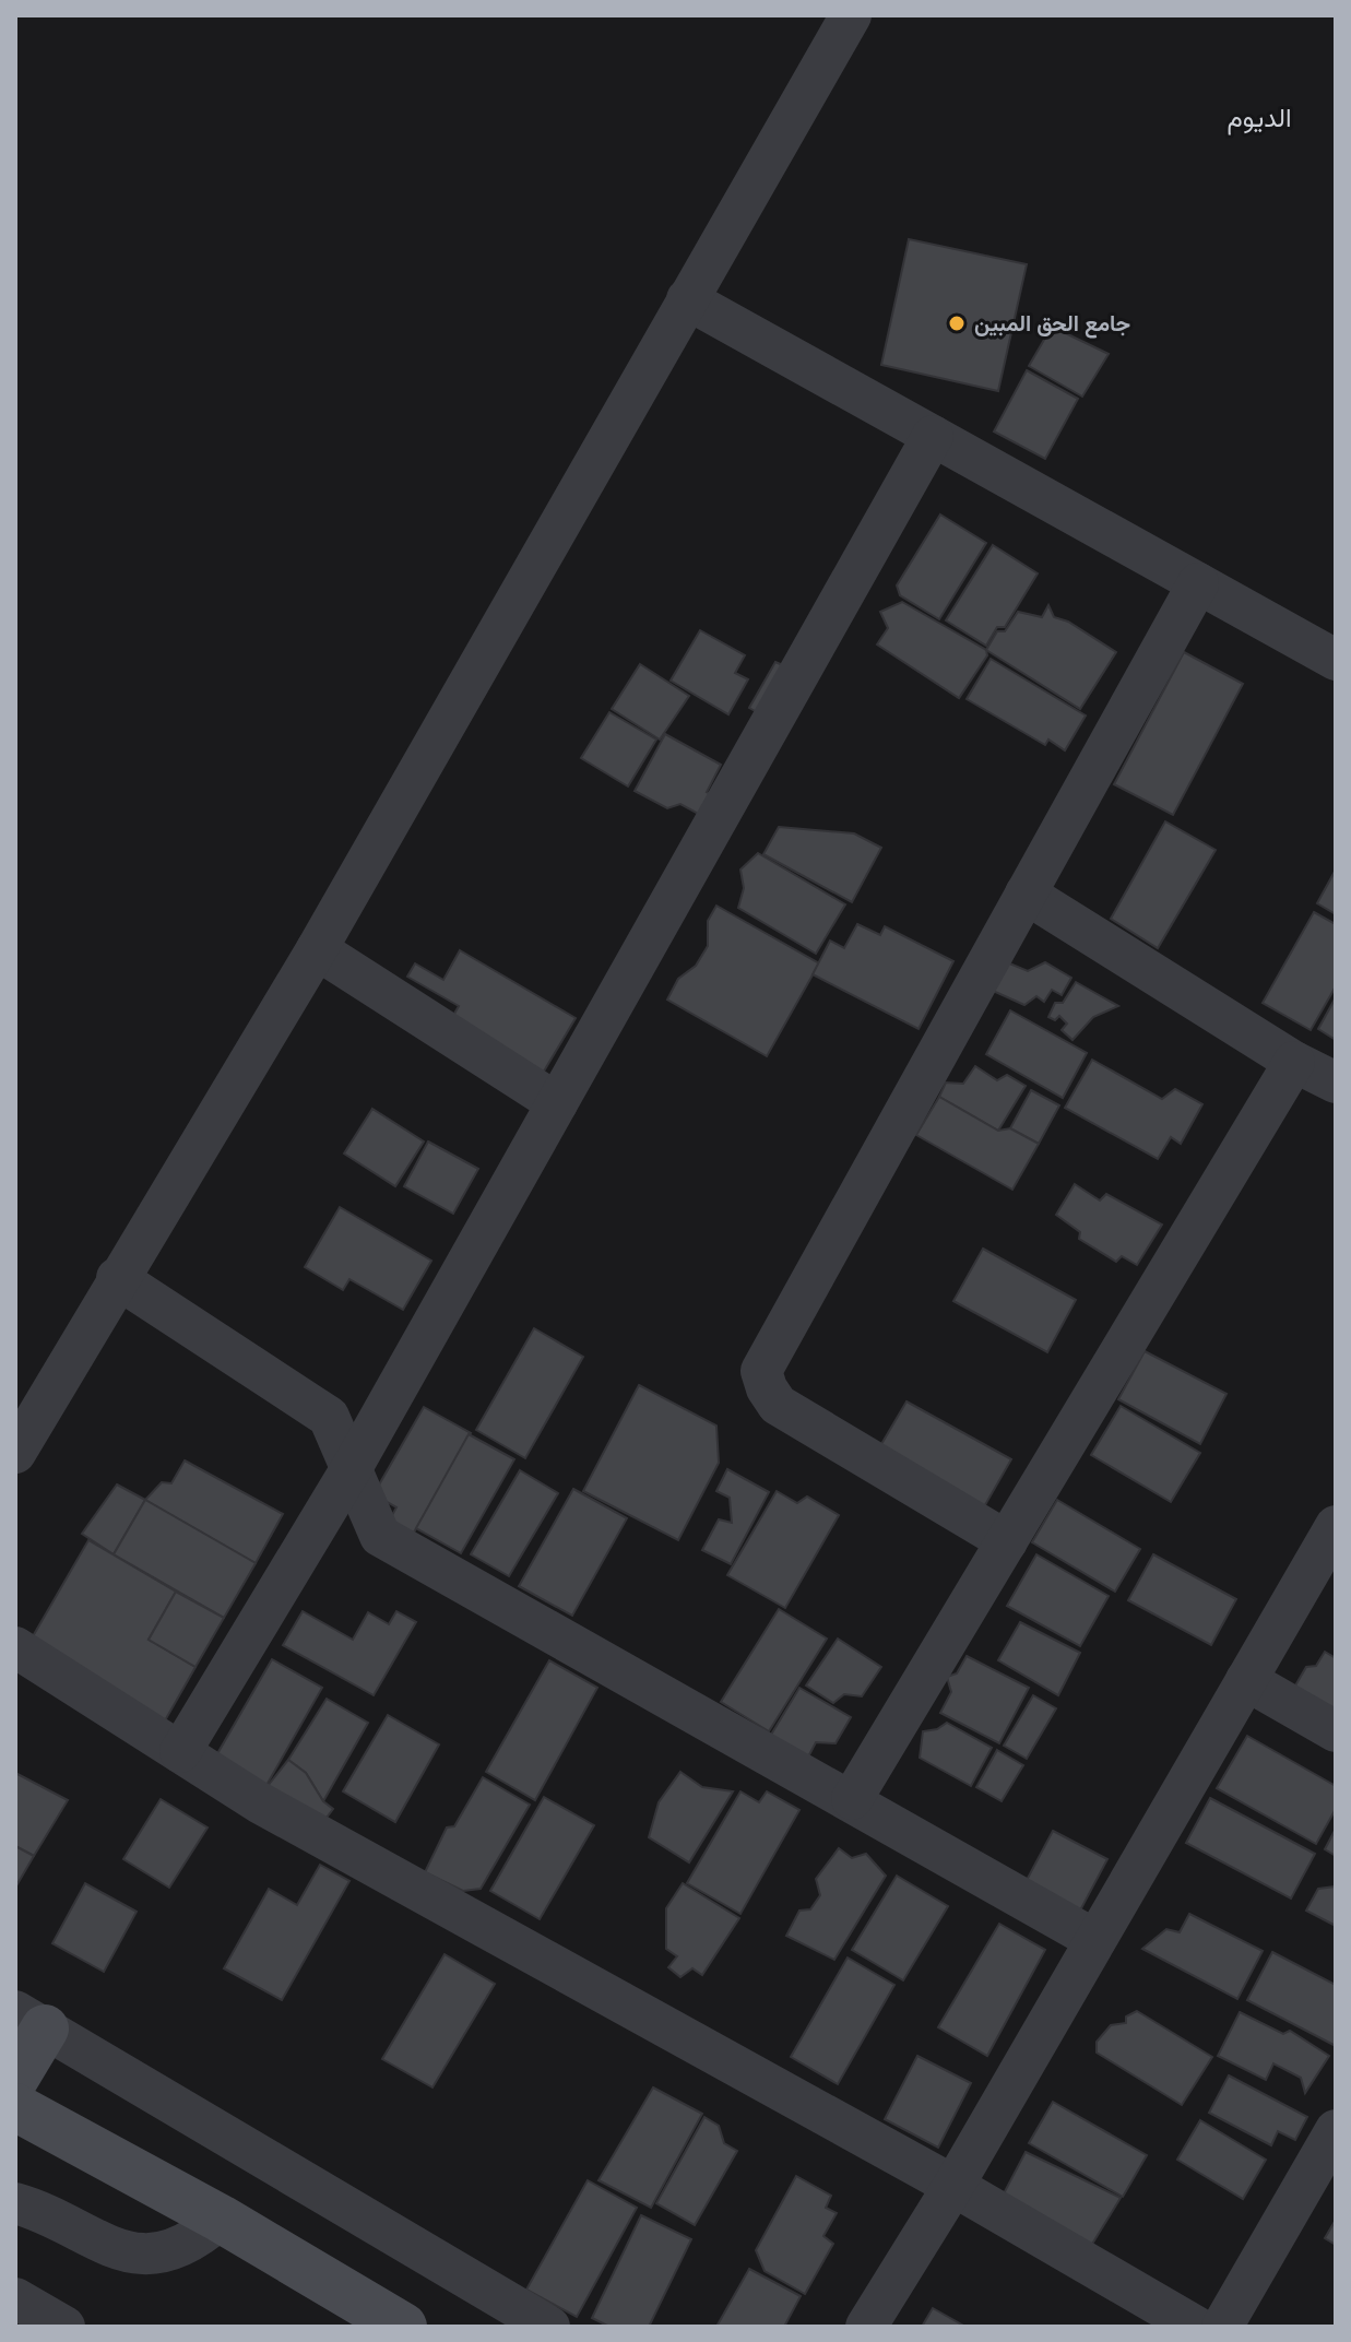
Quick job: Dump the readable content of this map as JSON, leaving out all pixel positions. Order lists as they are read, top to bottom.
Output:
{
  "districts": ["الديوم"],
  "places": ["جامع الحق المبين"]
}
